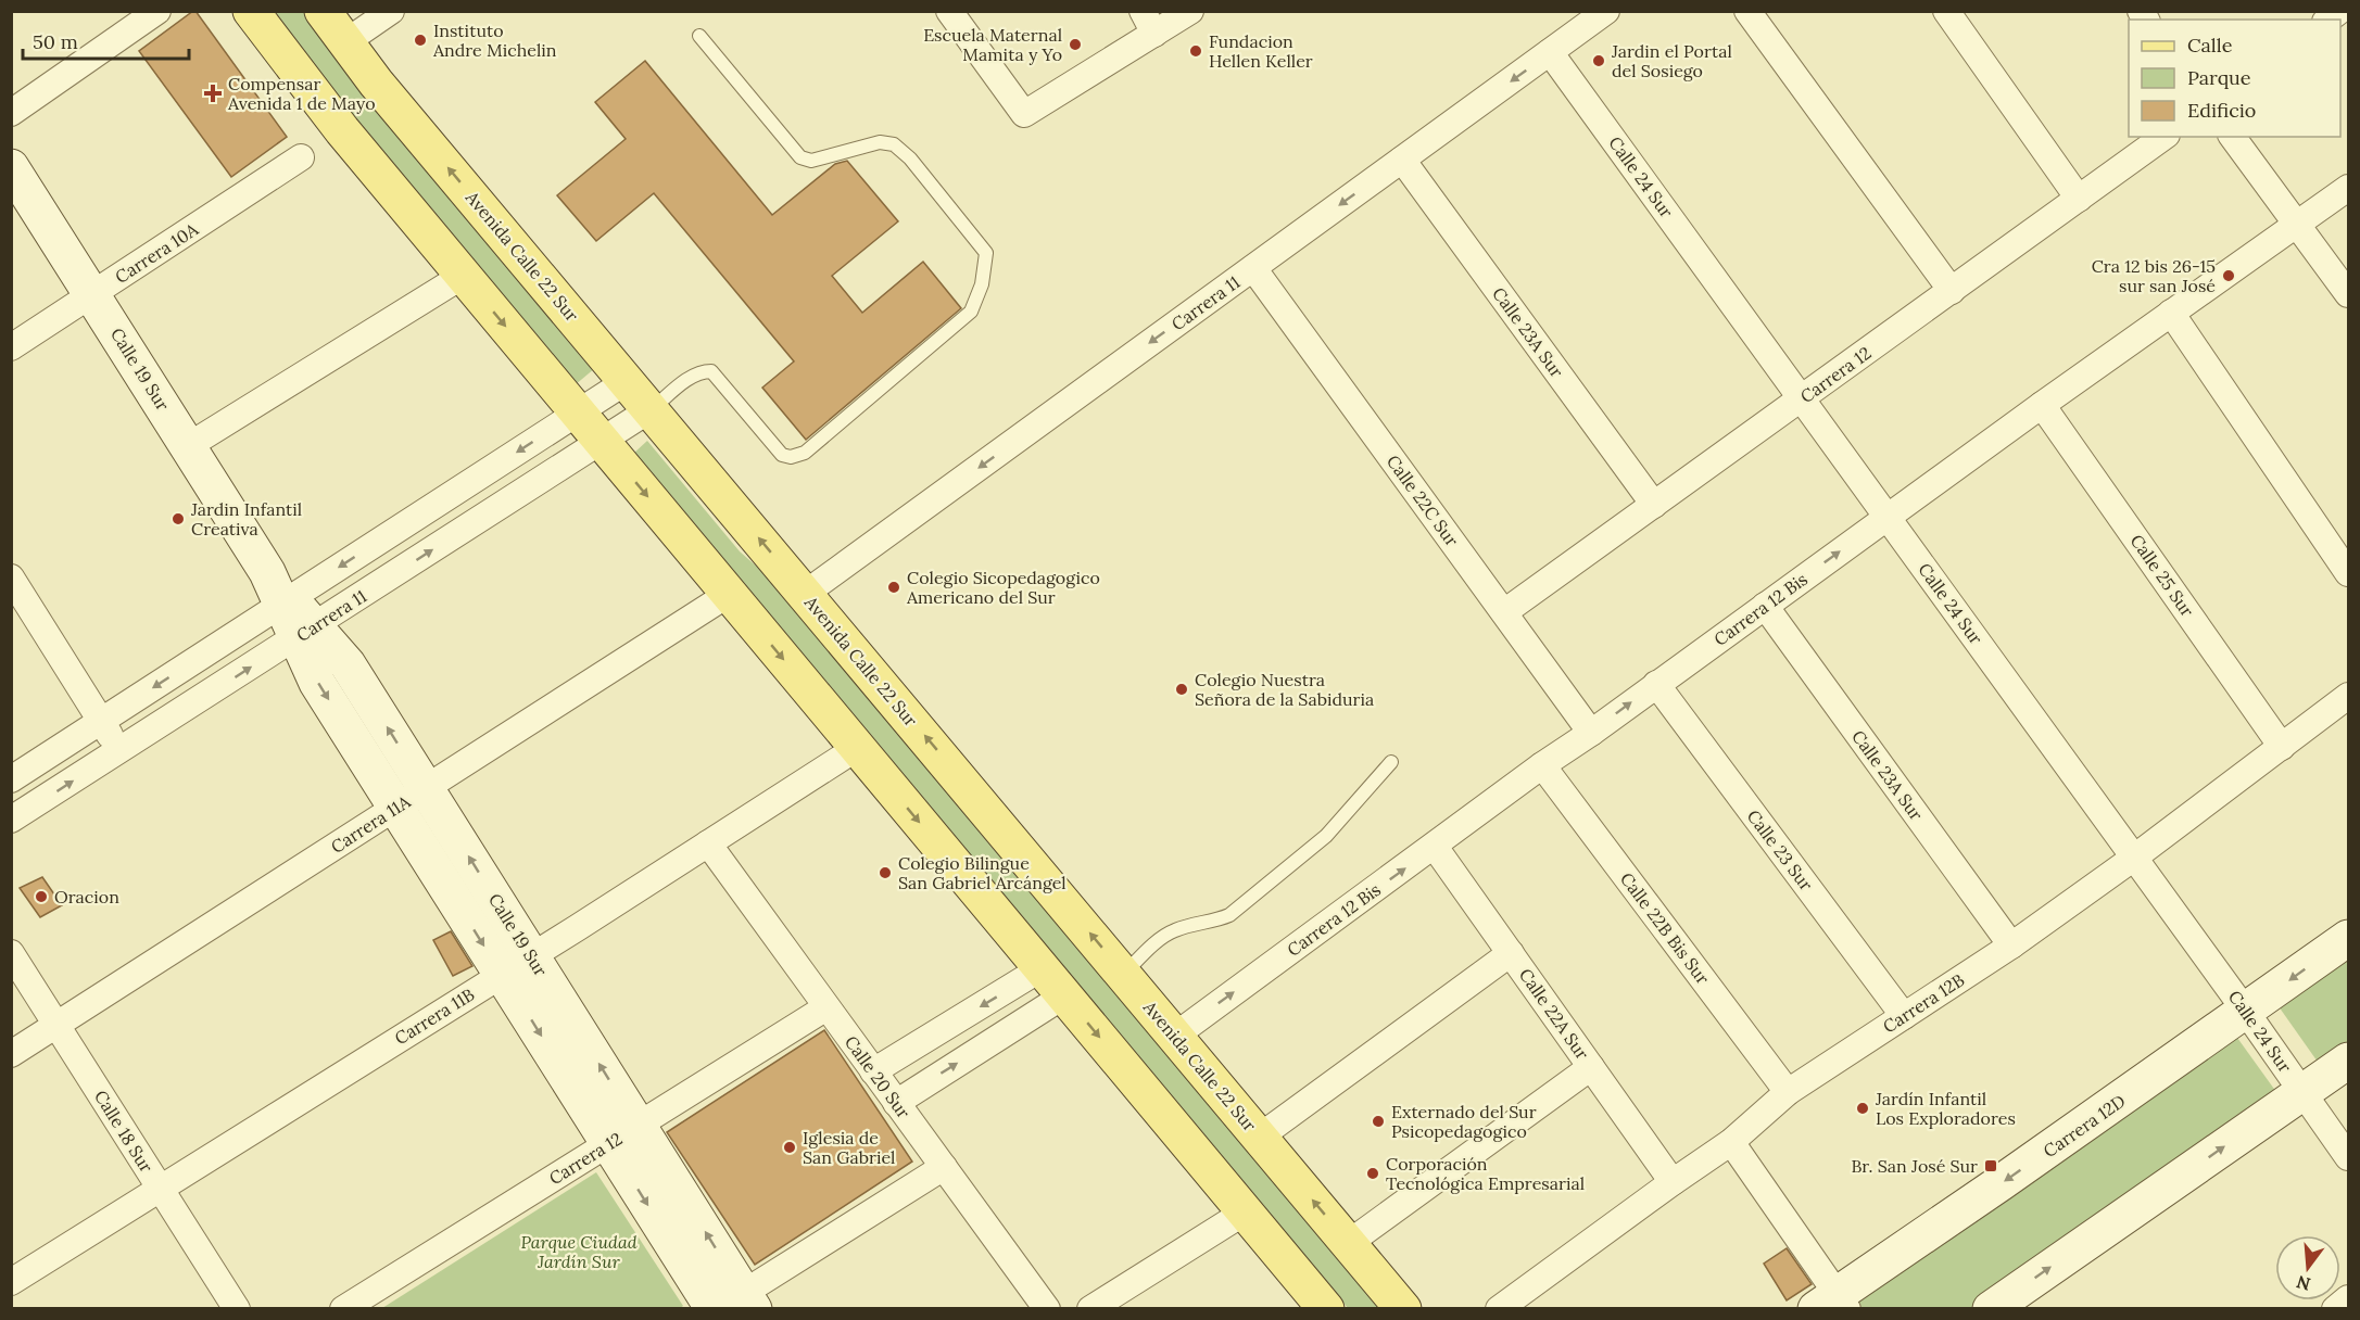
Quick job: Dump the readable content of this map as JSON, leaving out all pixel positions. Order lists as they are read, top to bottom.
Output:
{
  "streets": {
    "main road": ["Avenida Calle 22 Sur"],
    "street": [
      "Calle 24 Sur",
      "Carrera 10A",
      "Carrera 11",
      "Calle 23A Sur",
      "Calle 19 Sur",
      "Carrera 12",
      "Calle 22C Sur",
      "Calle 25 Sur",
      "Carrera 12 Bis",
      "Carrera 11A",
      "Calle 23 Sur",
      "Calle 22B Bis Sur",
      "Carrera 12B",
      "Calle 22A Sur",
      "Carrera 11B",
      "Calle 20 Sur",
      "Carrera 12D",
      "Calle 18 Sur"
    ]
  },
  "crossings": [
    ["Calle 24 Sur", "Carrera 11"],
    ["Calle 24 Sur", "Carrera 12"],
    ["Calle 24 Sur", "Carrera 12 Bis"],
    ["Calle 24 Sur", "Carrera 12B"],
    ["Calle 24 Sur", "Carrera 12D"],
    ["Carrera 10A", "Calle 19 Sur"],
    ["Avenida Calle 22 Sur", "Carrera 11"],
    ["Avenida Calle 22 Sur", "Carrera 12 Bis"],
    ["Carrera 11", "Calle 23A Sur"],
    ["Carrera 11", "Calle 19 Sur"],
    ["Carrera 11", "Calle 22C Sur"],
    ["Calle 23A Sur", "Carrera 12"],
    ["Calle 23A Sur", "Carrera 12 Bis"],
    ["Calle 23A Sur", "Carrera 12B"],
    ["Calle 19 Sur", "Carrera 12"],
    ["Calle 19 Sur", "Carrera 11A"],
    ["Calle 19 Sur", "Carrera 11B"],
    ["Carrera 12", "Calle 22C Sur"],
    ["Carrera 12", "Calle 20 Sur"],
    ["Calle 22C Sur", "Carrera 12 Bis"],
    ["Calle 25 Sur", "Carrera 12 Bis"],
    ["Calle 25 Sur", "Carrera 12B"],
    ["Carrera 12 Bis", "Calle 23 Sur"],
    ["Carrera 12 Bis", "Calle 22B Bis Sur"],
    ["Carrera 12 Bis", "Calle 22A Sur"],
    ["Carrera 11A", "Calle 18 Sur"],
    ["Calle 23 Sur", "Carrera 12B"],
    ["Calle 22B Bis Sur", "Carrera 12B"],
    ["Carrera 12B", "Calle 22A Sur"],
    ["Carrera 11B", "Calle 20 Sur"],
    ["Carrera 11B", "Calle 18 Sur"]
  ],
  "parks": ["Parque Ciudad Jardín Sur"],
  "places": {
    "other": [
      "Instituto Andre Michelin",
      "Escuela Maternal Mamita y Yo",
      "Fundacion Hellen Keller",
      "Jardin el Portal del Sosiego",
      "Cra 12 bis 26-15 sur san José",
      "Jardin Infantil Creativa",
      "Colegio Sicopedagogico Americano del Sur",
      "Colegio Nuestra Señora de la Sabiduria",
      "Colegio Bilingue San Gabriel Arcángel",
      "Oracion",
      "Jardín Infantil Los Exploradores",
      "Externado del Sur Psicopedagogico",
      "Iglesia de San Gabriel",
      "Corporación Tecnológica Empresarial"
    ],
    "health": ["Compensar Avenida 1 de Mayo"],
    "transit": ["Br. San José Sur"]
  },
  "legend": ["Calle", "Parque", "Edificio"],
  "scale_bar": "50 m",
  "north": "bottom"
}
